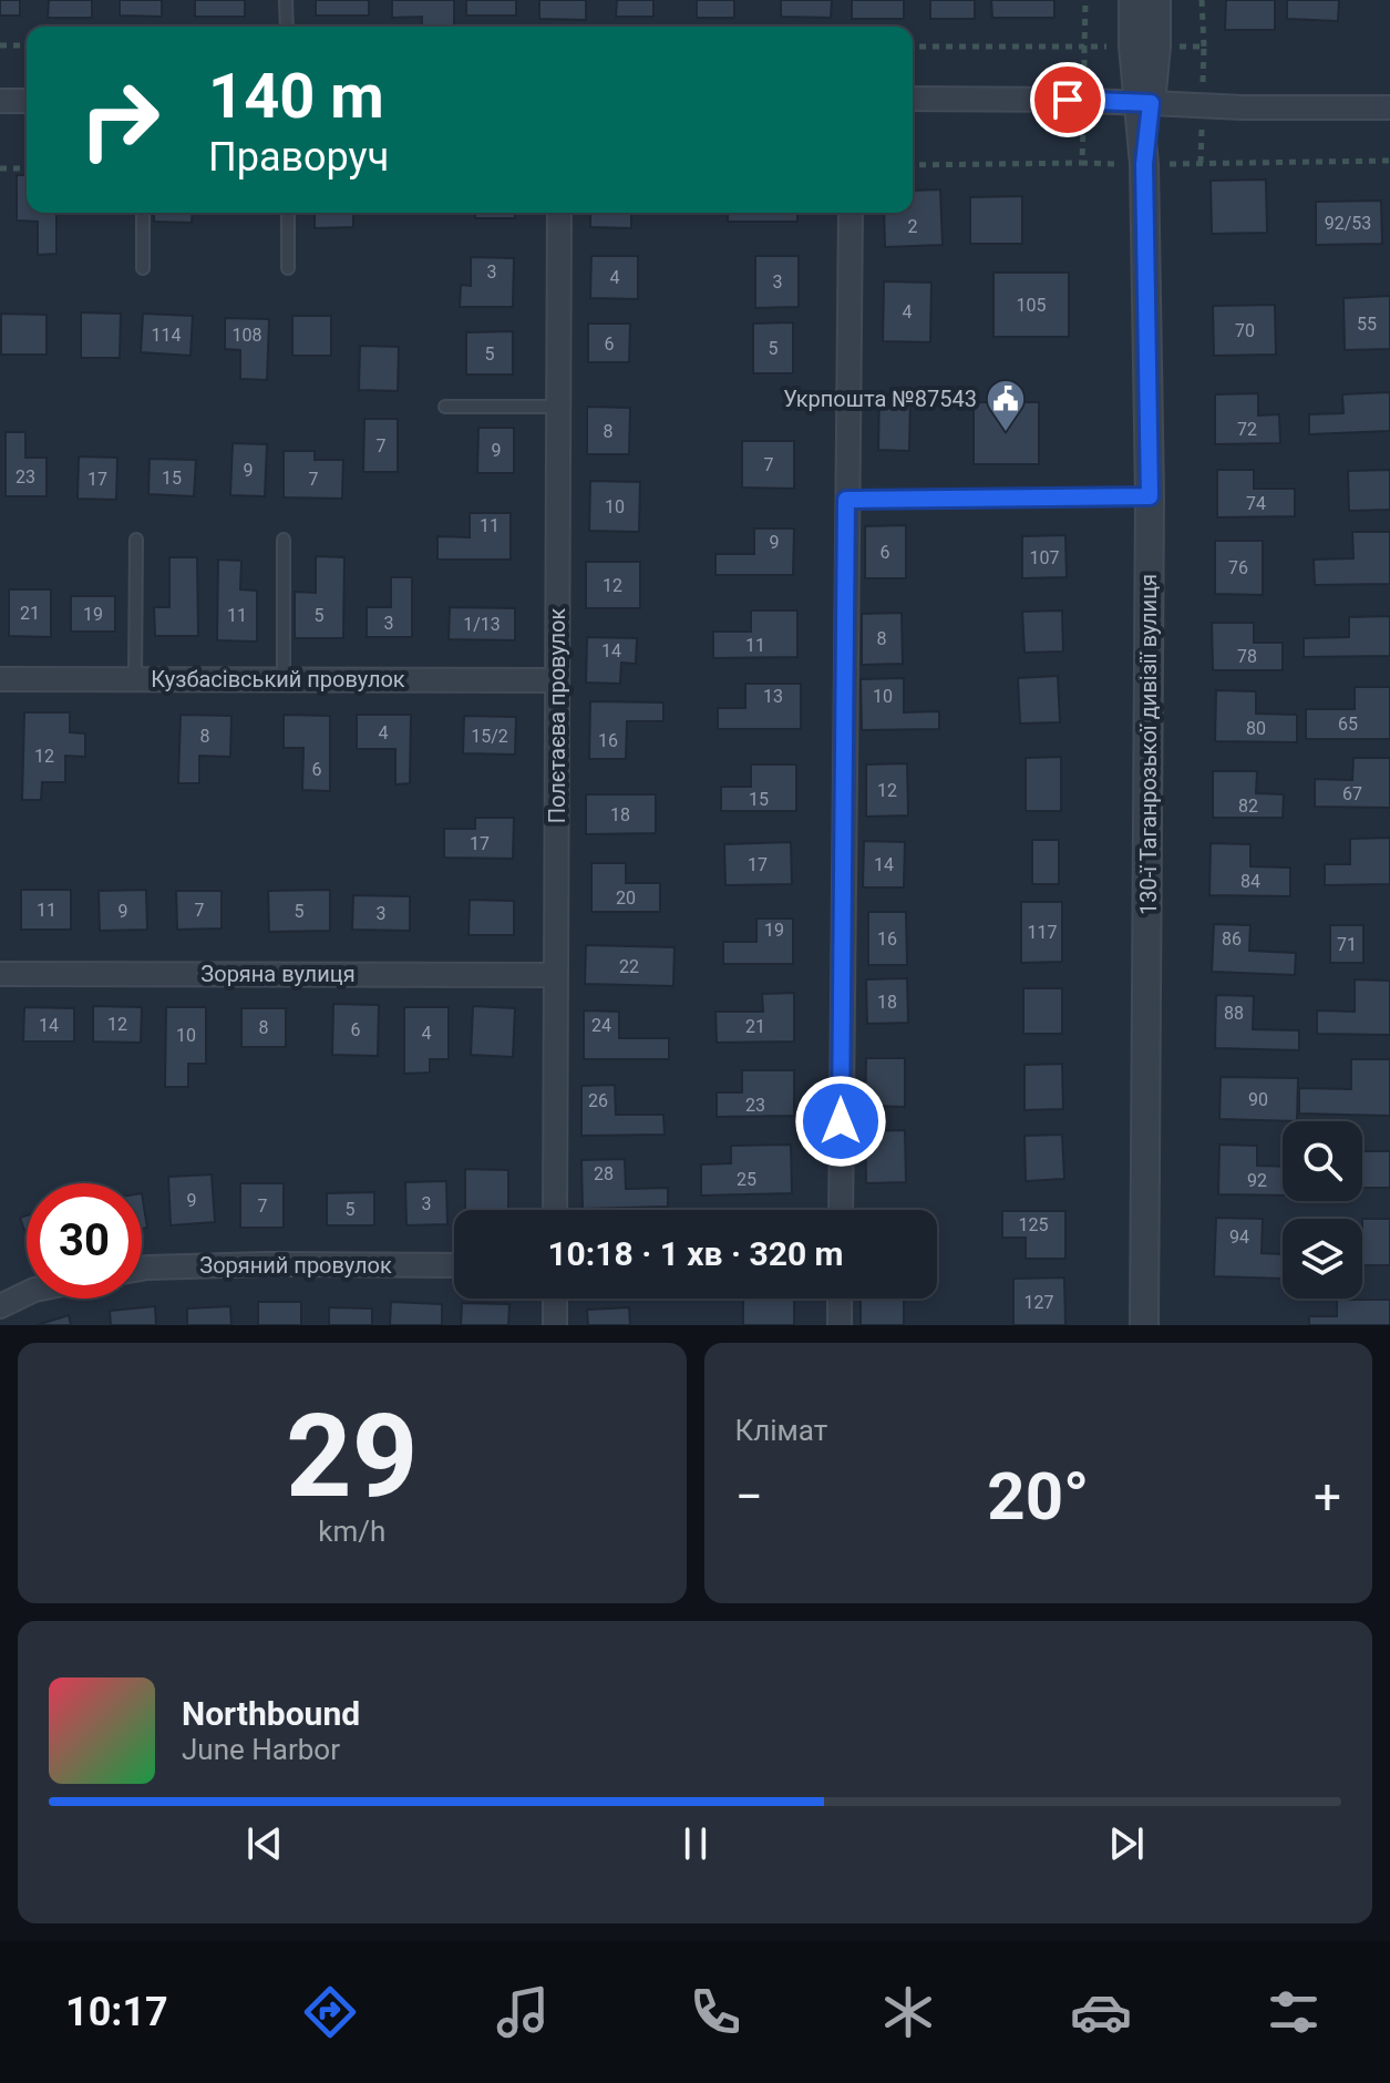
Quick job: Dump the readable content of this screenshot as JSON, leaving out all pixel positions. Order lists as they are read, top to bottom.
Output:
{
  "streets": {
    "street": [
      "Кузбасівський провулок",
      "Полєтаєва провулок",
      "130-ї Таганрозької дивізії вулиця",
      "Зоряна вулиця",
      "Зоряний провулок"
    ]
  },
  "crossings": [
    ["Кузбасівський провулок", "Полєтаєва провулок"],
    ["Полєтаєва провулок", "Зоряна вулиця"]
  ],
  "places": {
    "public building": ["Укрпошта №87543"]
  },
  "house_numbers": [
    "92/53",
    "2",
    "3",
    "4",
    "3",
    "105",
    "4",
    "55",
    "70",
    "114",
    "108",
    "6",
    "5",
    "5",
    "72",
    "8",
    "7",
    "9",
    "7",
    "9",
    "23",
    "15",
    "17",
    "7",
    "74",
    "10",
    "11",
    "9",
    "6",
    "107",
    "76",
    "12",
    "21",
    "19",
    "11",
    "5",
    "3",
    "1/13",
    "8",
    "11",
    "14",
    "78",
    "13",
    "10",
    "65",
    "80",
    "4",
    "8",
    "15/2",
    "16",
    "12",
    "6",
    "12",
    "67",
    "15",
    "82",
    "18",
    "17",
    "17",
    "14",
    "84",
    "20",
    "11",
    "7",
    "9",
    "5",
    "3",
    "19",
    "117",
    "16",
    "86",
    "71",
    "22",
    "18",
    "88",
    "12",
    "14",
    "24",
    "21",
    "8",
    "6",
    "4",
    "10",
    "90",
    "26",
    "23",
    "28",
    "25",
    "92",
    "9",
    "3",
    "7",
    "5",
    "125",
    "94",
    "127"
  ],
  "page": {
    "turn": ["140 m", "Праворуч"],
    "limit": "30",
    "trip": "10:18 · 1 хв · 320 m",
    "tile": [
      ["29", "km/h"],
      "Клімат"
    ],
    "heat": ["−", "20°", "+"],
    "song": ["Northbound", "June Harbor"],
    "tabs": "10:17"
  }
}
